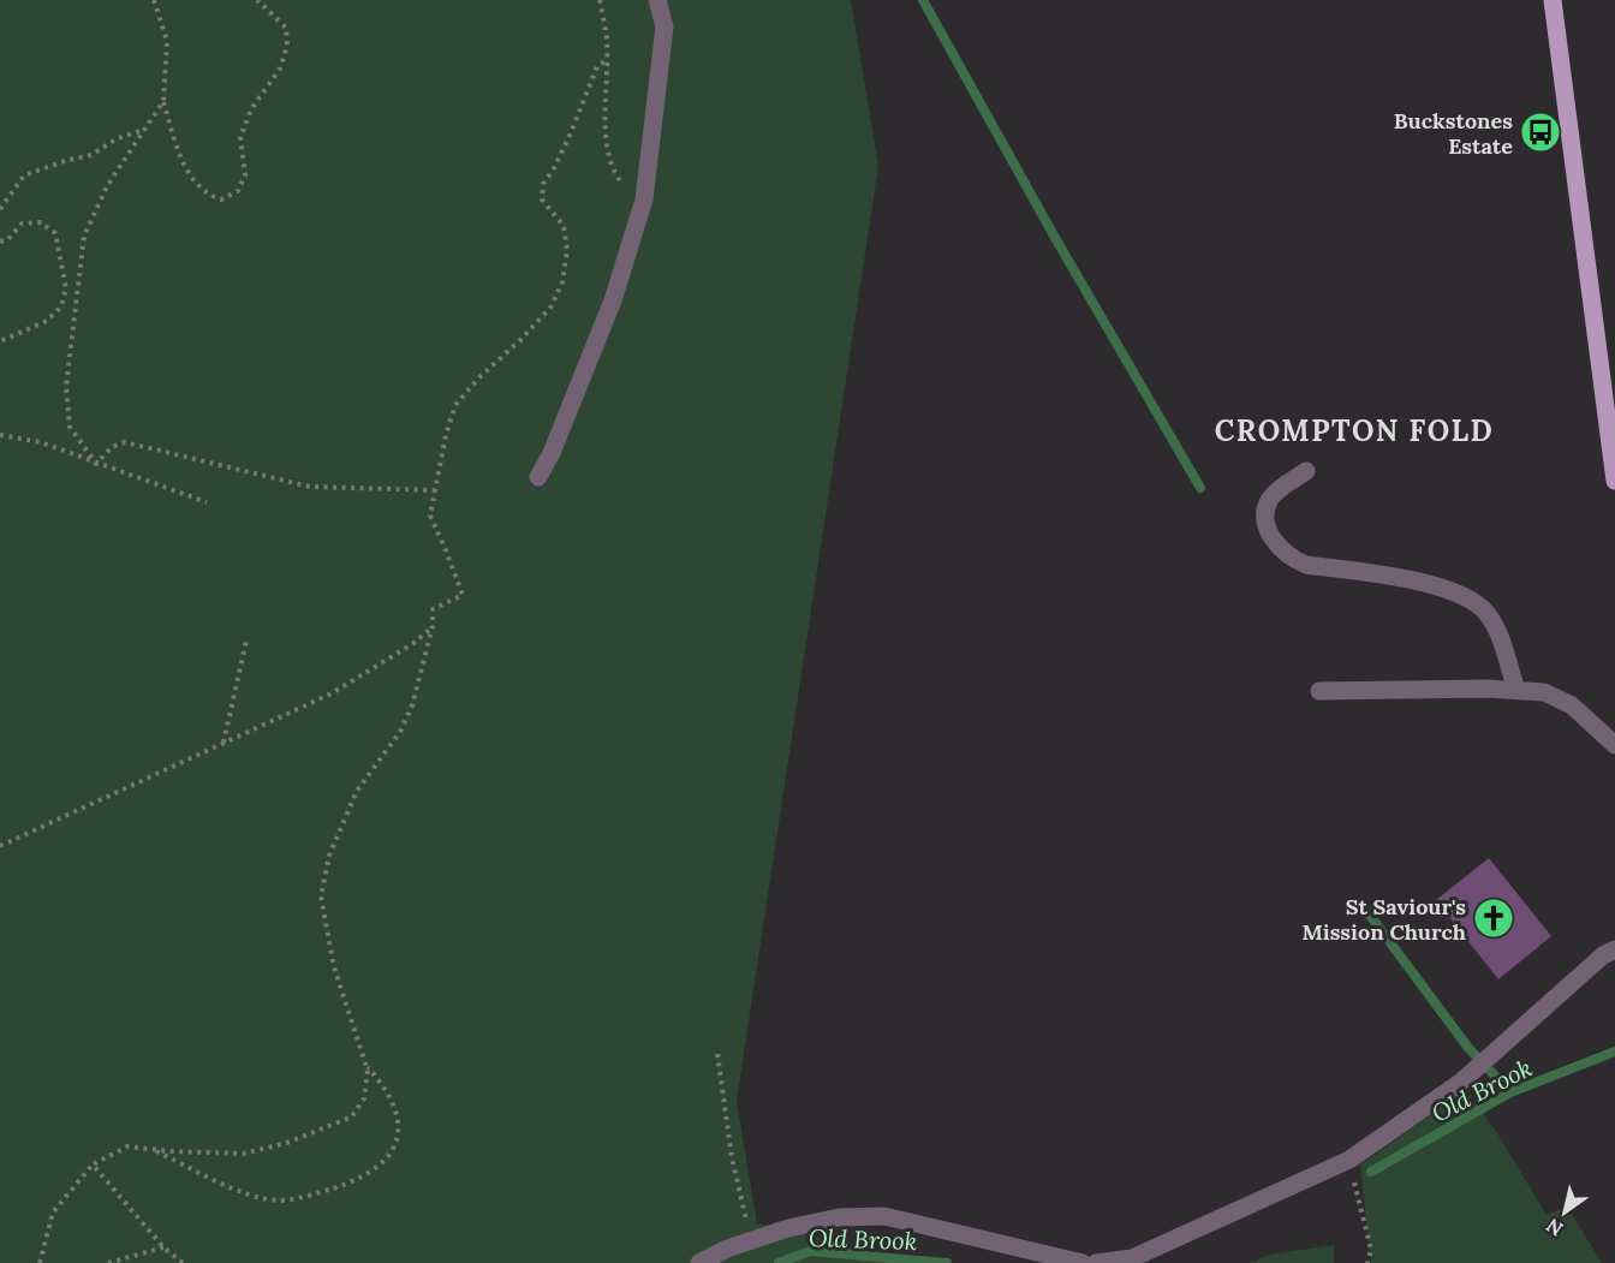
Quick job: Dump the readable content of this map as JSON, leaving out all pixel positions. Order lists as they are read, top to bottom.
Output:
{
  "districts": ["CROMPTON FOLD"],
  "water": ["Old Brook"],
  "places": {
    "bus stop": ["Buckstones Estate"],
    "church": ["St Saviour's Mission Church"]
  },
  "north": "bottom left"
}
